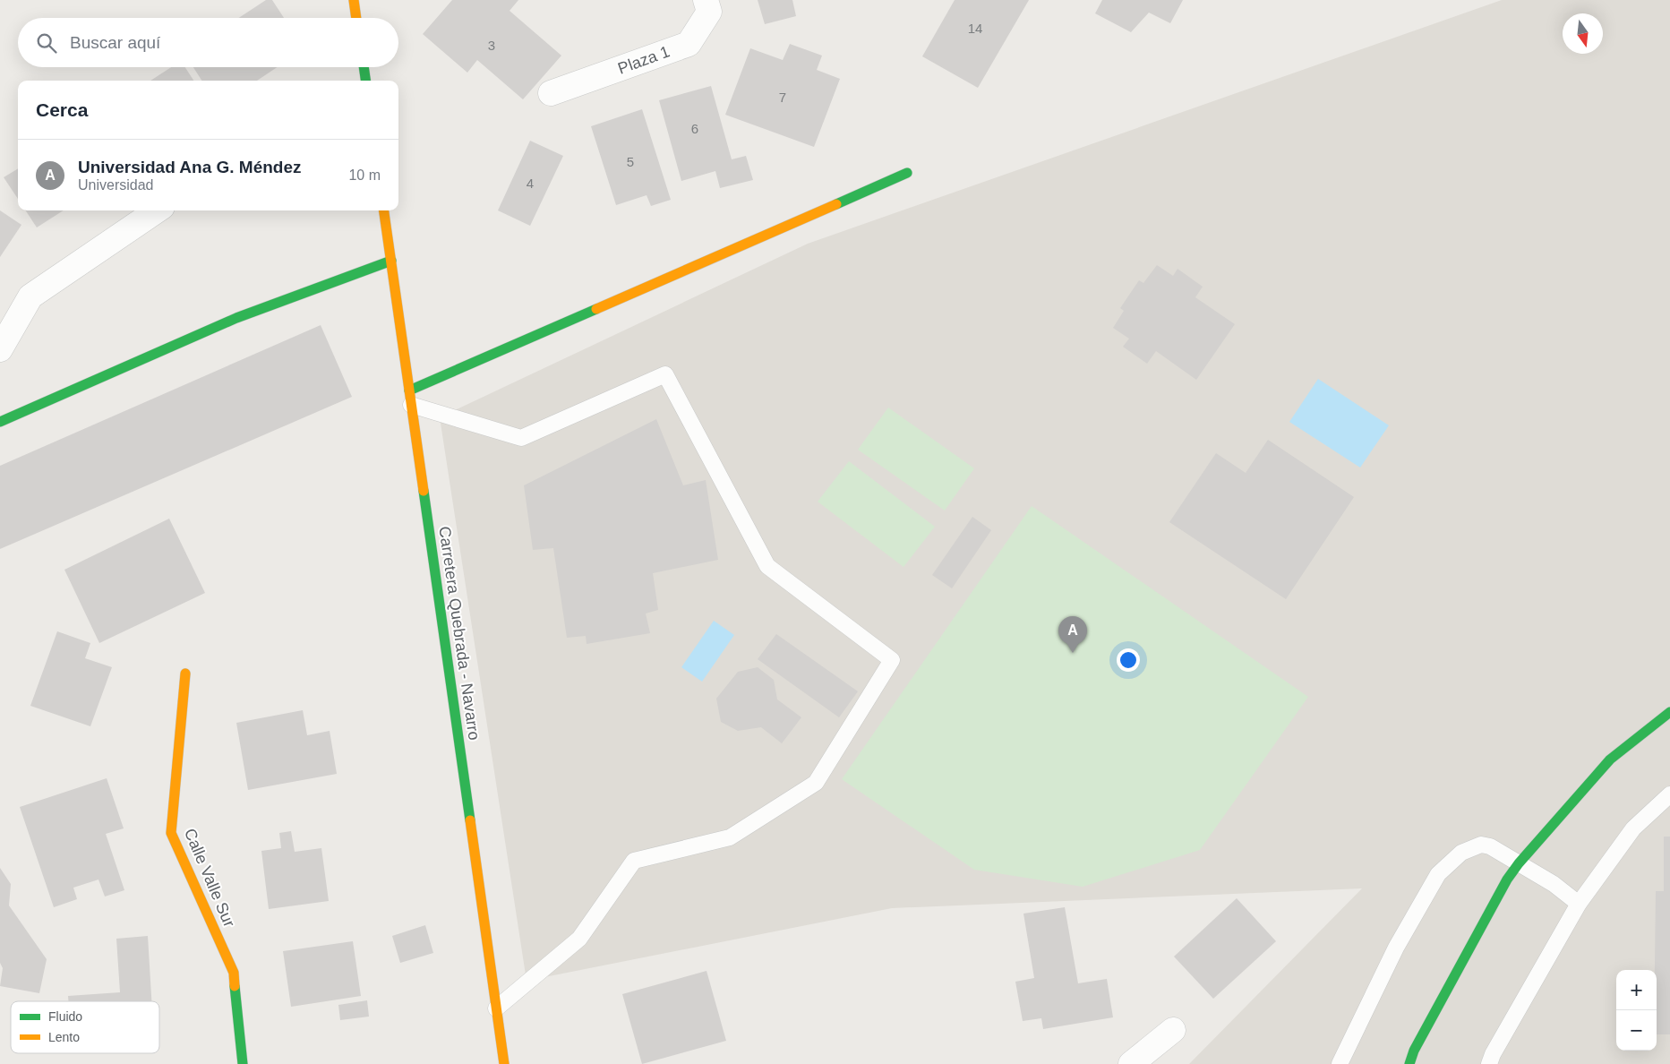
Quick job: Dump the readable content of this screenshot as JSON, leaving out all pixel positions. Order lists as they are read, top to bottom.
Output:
{
  "streets": {
    "street": ["Plaza 1", "Carretera Quebrada - Navarro", "Calle Valle Sur"]
  },
  "house_numbers": [
    "14",
    "3",
    "7",
    "6",
    "5",
    "4"
  ],
  "legend": ["Fluido", "Lento"],
  "north": "bottom",
  "page": {
    "search": "Buscar aquí",
    "heading": "Cerca",
    "list": [
      {
        "mark": "A",
        "name": "Universidad Ana G. Méndez",
        "note": "Universidad",
        "value": "10 m"
      }
    ],
    "pins": "A",
    "map_buttons": ["+", "−"]
  }
}
